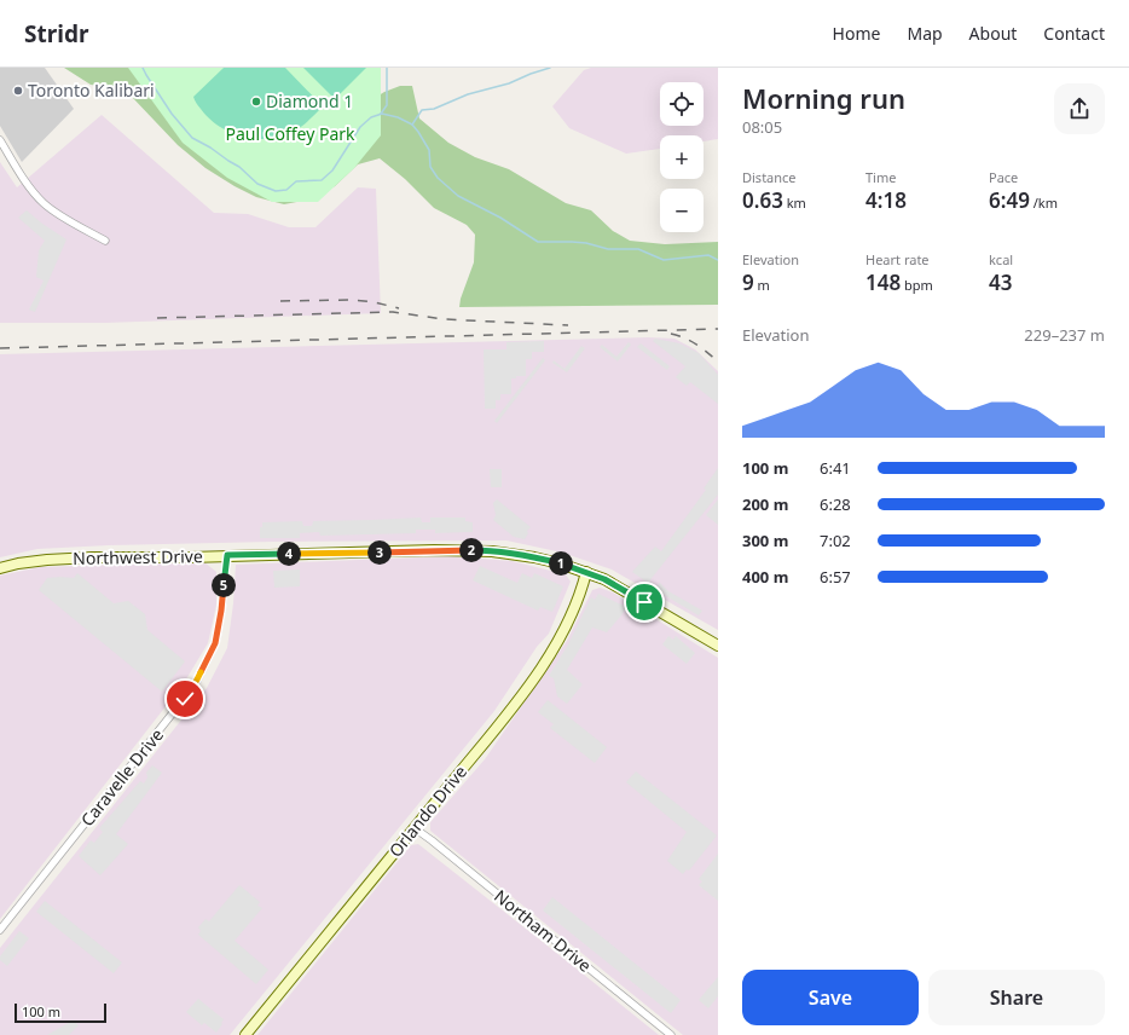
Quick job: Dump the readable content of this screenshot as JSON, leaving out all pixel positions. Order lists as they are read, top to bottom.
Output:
{
  "streets": {
    "street": [
      "Northwest Drive",
      "Caravelle Drive",
      "Orlando Drive",
      "Northam Drive"
    ]
  },
  "crossings": [
    ["Northwest Drive", "Caravelle Drive"],
    ["Northwest Drive", "Orlando Drive"],
    ["Orlando Drive", "Northam Drive"]
  ],
  "parks": ["Paul Coffey Park"],
  "places": ["Toronto Kalibari", "Diamond 1"],
  "scale_bar": "100 m",
  "page": {
    "header": "Stridr",
    "nav": [
      "Home",
      "Map",
      "About",
      "Contact"
    ],
    "heading": ["Morning run", "08:05"],
    "map_buttons": ["+", "−"],
    "stats": [
      ["Distance", "0.63 km"],
      ["Time", "4:18"],
      ["Pace", "6:49 /km"],
      ["Elevation", "9 m"],
      ["Heart rate", "148 bpm"],
      ["kcal", "43"]
    ],
    "chart": ["Elevation", "229–237 m"],
    "list": [
      {
        "name": "100 m",
        "note": "6:41"
      },
      {
        "name": "200 m",
        "note": "6:28"
      },
      {
        "name": "300 m",
        "note": "7:02"
      },
      {
        "name": "400 m",
        "note": "6:57"
      }
    ],
    "pins": [
      "2",
      "3",
      "4",
      "1",
      "5"
    ],
    "buttons": ["Save", "Share"],
    "scale": "100 m"
  }
}
